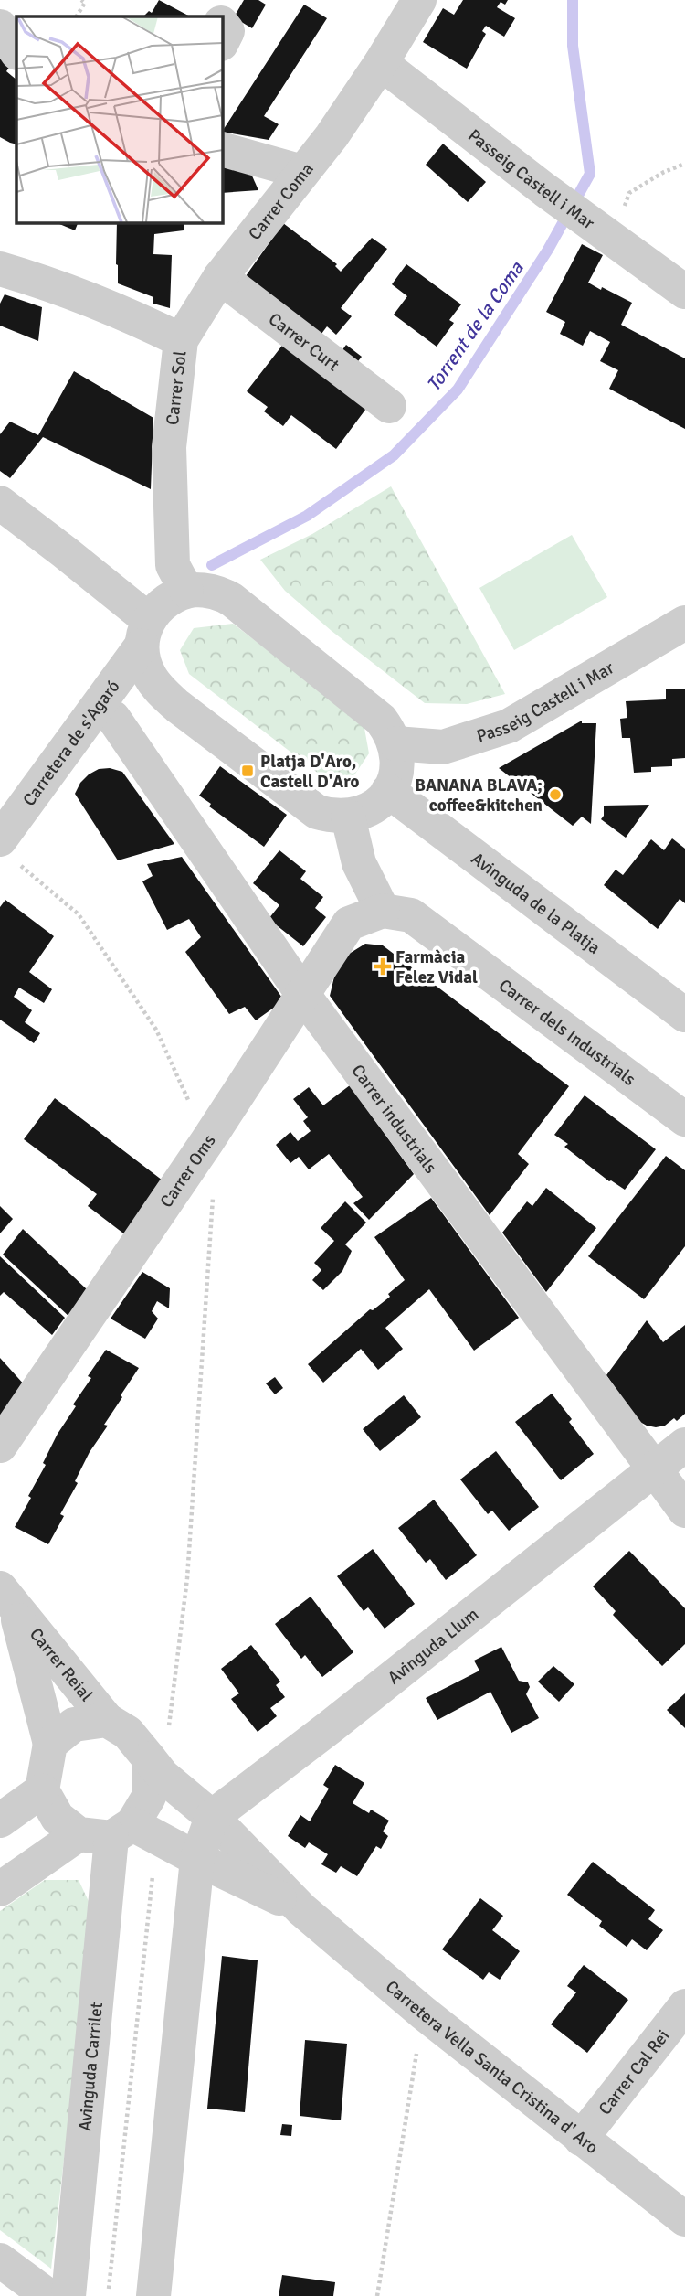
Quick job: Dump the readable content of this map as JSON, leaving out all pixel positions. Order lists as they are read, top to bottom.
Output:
{
  "streets": {
    "street": [
      "Passeig Castell i Mar",
      "Carrer Coma",
      "Carrer Curt",
      "Carrer Sol",
      "Carretera de s'Agaró",
      "Avinguda de la Platja",
      "Carrer dels Industrials",
      "Carrer industrials",
      "Carrer Oms",
      "Avinguda Llum",
      "Carrer Reial",
      "Carretera Vella Santa Cristina d' Aro",
      "Avinguda Carrilet",
      "Carrer Cal Rei"
    ]
  },
  "crossings": [
    ["Passeig Castell i Mar", "Carrer Coma"],
    ["Carrer Coma", "Carrer Curt"],
    ["Carrer Coma", "Carrer Sol"],
    ["Carrer Sol", "Carretera de s'Agaró"],
    ["Carrer dels Industrials", "Carrer Oms"],
    ["Carrer industrials", "Carrer Oms"],
    ["Carrer industrials", "Avinguda Llum"],
    ["Avinguda Llum", "Carretera Vella Santa Cristina d' Aro"],
    ["Carrer Reial", "Carretera Vella Santa Cristina d' Aro"],
    ["Carrer Reial", "Avinguda Carrilet"],
    ["Carretera Vella Santa Cristina d' Aro", "Avinguda Carrilet"],
    ["Carretera Vella Santa Cristina d' Aro", "Carrer Cal Rei"]
  ],
  "water": ["Torrent de la Coma"],
  "places": {
    "transit": ["Platja D'Aro, Castell D'Aro"],
    "other": ["BANANA BLAVA; coffee&kitchen"],
    "health": ["Farmàcia Felez Vidal"]
  }
}
